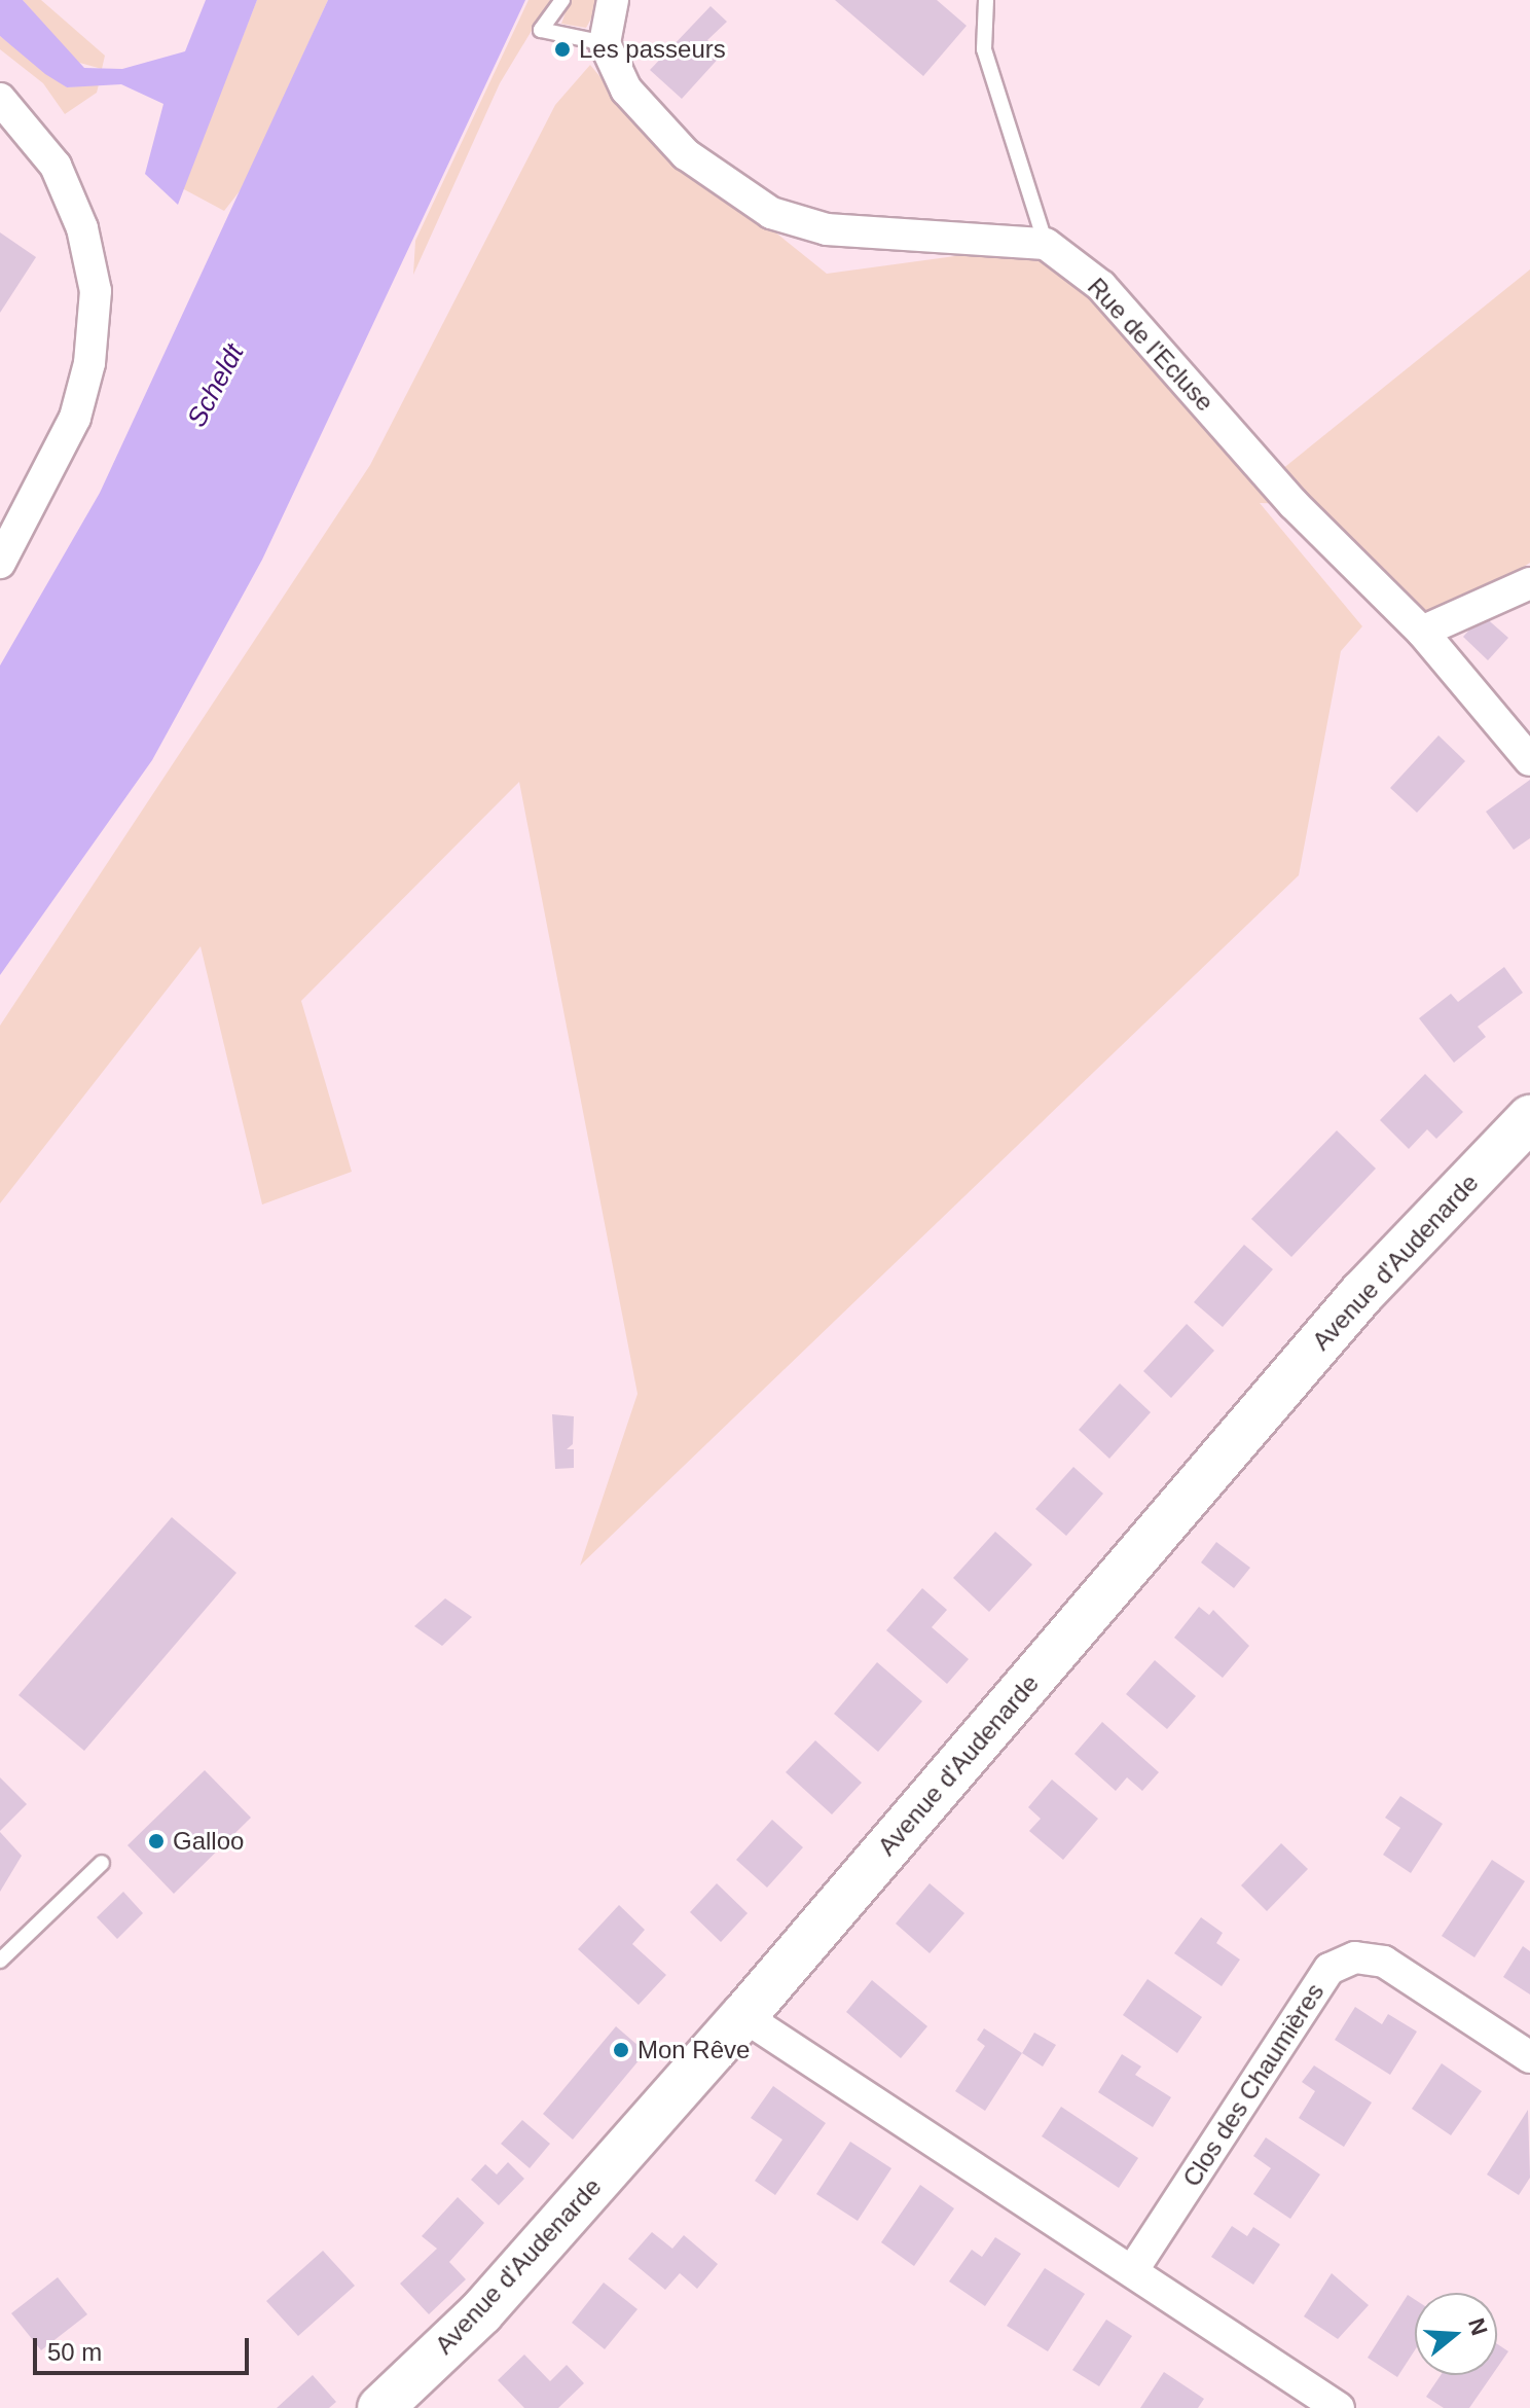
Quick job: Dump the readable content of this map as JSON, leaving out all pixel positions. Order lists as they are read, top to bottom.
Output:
{
  "streets": {
    "main road": ["Avenue d'Audenarde"],
    "street": ["Rue de l'Ecluse", "Clos des Chaumières"]
  },
  "water": ["Scheldt"],
  "places": ["Les passeurs", "Galloo", "Mon Rêve"],
  "scale_bar": "50 m",
  "north": "right"
}
